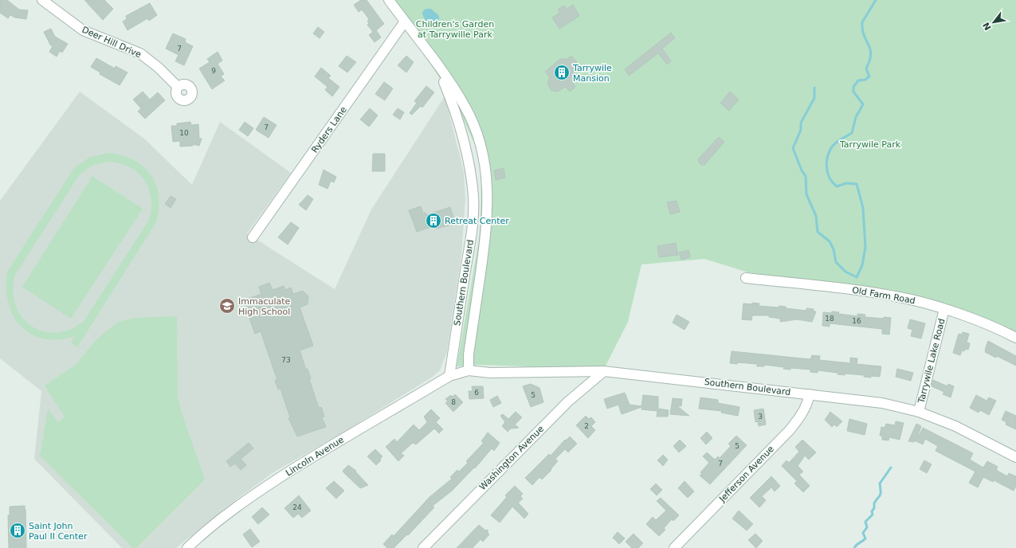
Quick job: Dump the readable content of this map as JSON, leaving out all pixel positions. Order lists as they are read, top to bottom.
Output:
{
  "streets": {
    "street": [
      "Deer Hill Drive",
      "Ryders Lane",
      "Southern Boulevard",
      "Old Farm Road",
      "Tarrywile Lake Road",
      "Lincoln Avenue",
      "Washington Avenue",
      "Jefferson Avenue"
    ]
  },
  "crossings": [
    ["Ryders Lane", "Southern Boulevard"],
    ["Southern Boulevard", "Tarrywile Lake Road"],
    ["Southern Boulevard", "Lincoln Avenue"],
    ["Southern Boulevard", "Washington Avenue"],
    ["Southern Boulevard", "Jefferson Avenue"],
    ["Old Farm Road", "Tarrywile Lake Road"]
  ],
  "parks": ["Children's Garden at Tarrywille Park", "Tarrywile Park"],
  "places": {
    "building": ["Tarrywile Mansion", "Retreat Center", "Saint John Paul II Center"],
    "school or university": ["Immaculate High School"]
  },
  "house_numbers": [
    "7",
    "9",
    "7",
    "10",
    "18",
    "16",
    "73",
    "6",
    "5",
    "8",
    "3",
    "2",
    "5",
    "7",
    "24"
  ],
  "north": "bottom left"
}
